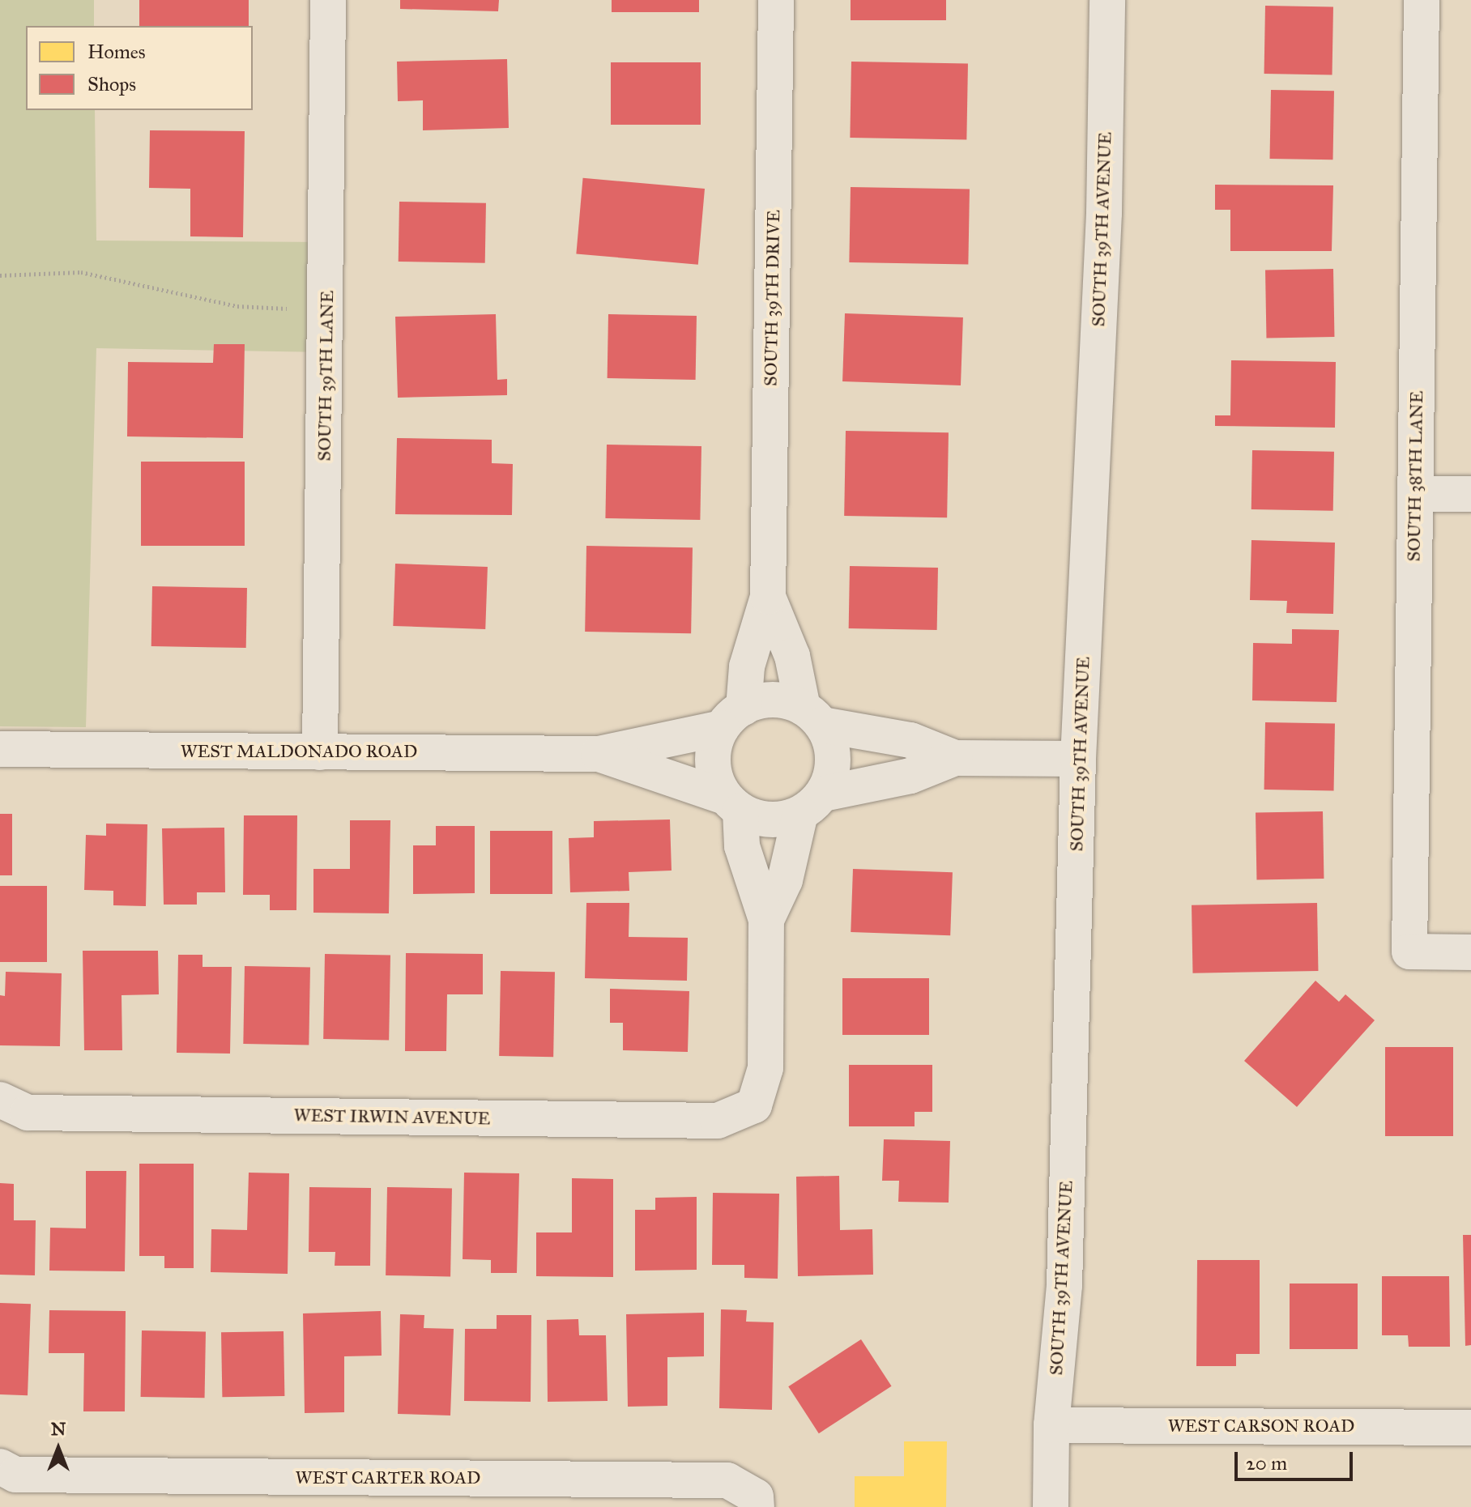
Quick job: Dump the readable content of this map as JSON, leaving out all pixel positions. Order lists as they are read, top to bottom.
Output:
{
  "streets": {
    "street": [
      "SOUTH 39TH AVENUE",
      "SOUTH 39TH DRIVE",
      "SOUTH 39TH LANE",
      "SOUTH 38TH LANE",
      "WEST MALDONADO ROAD",
      "WEST IRWIN AVENUE",
      "WEST CARSON ROAD",
      "WEST CARTER ROAD"
    ]
  },
  "crossings": [
    ["SOUTH 39TH AVENUE", "WEST CARSON ROAD"],
    ["SOUTH 39TH DRIVE", "WEST MALDONADO ROAD"],
    ["SOUTH 39TH LANE", "WEST MALDONADO ROAD"]
  ],
  "legend": ["Homes", "Shops"],
  "scale_bar": "20 m",
  "north": "top"
}
